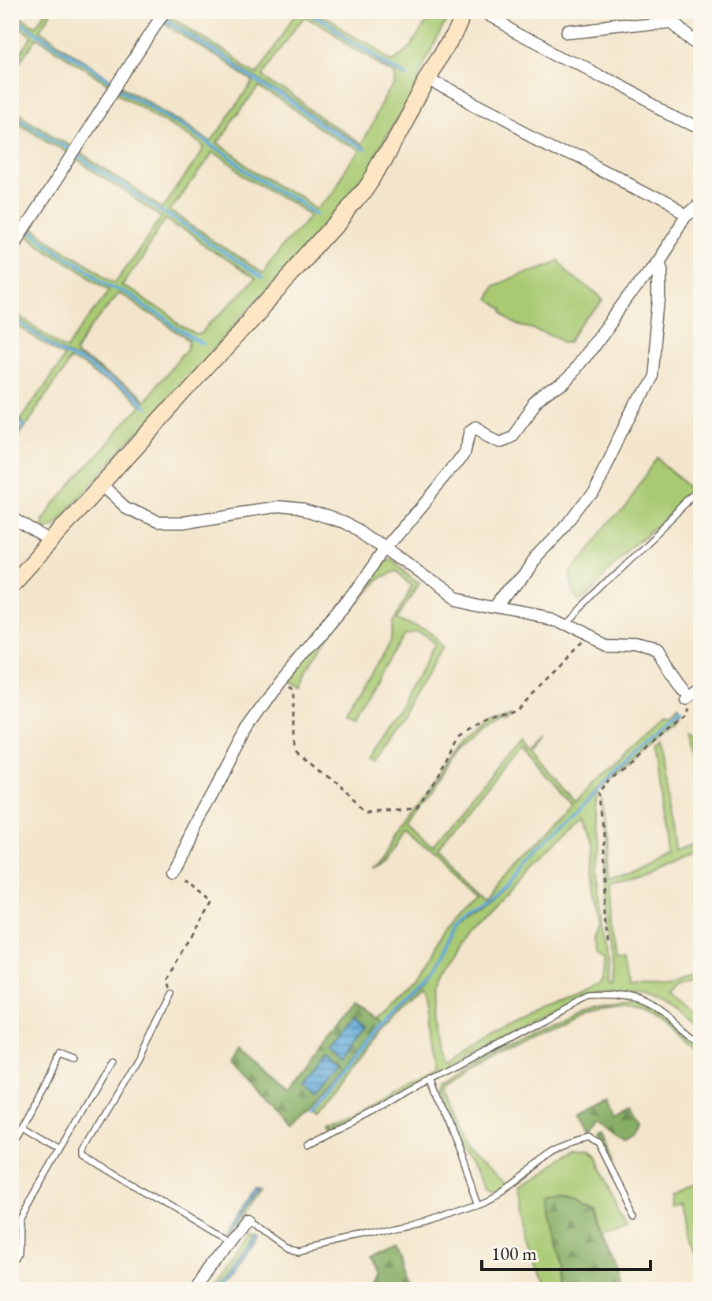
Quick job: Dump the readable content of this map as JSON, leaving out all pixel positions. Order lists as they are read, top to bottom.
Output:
{
  "scale_bar": "100 m"
}
